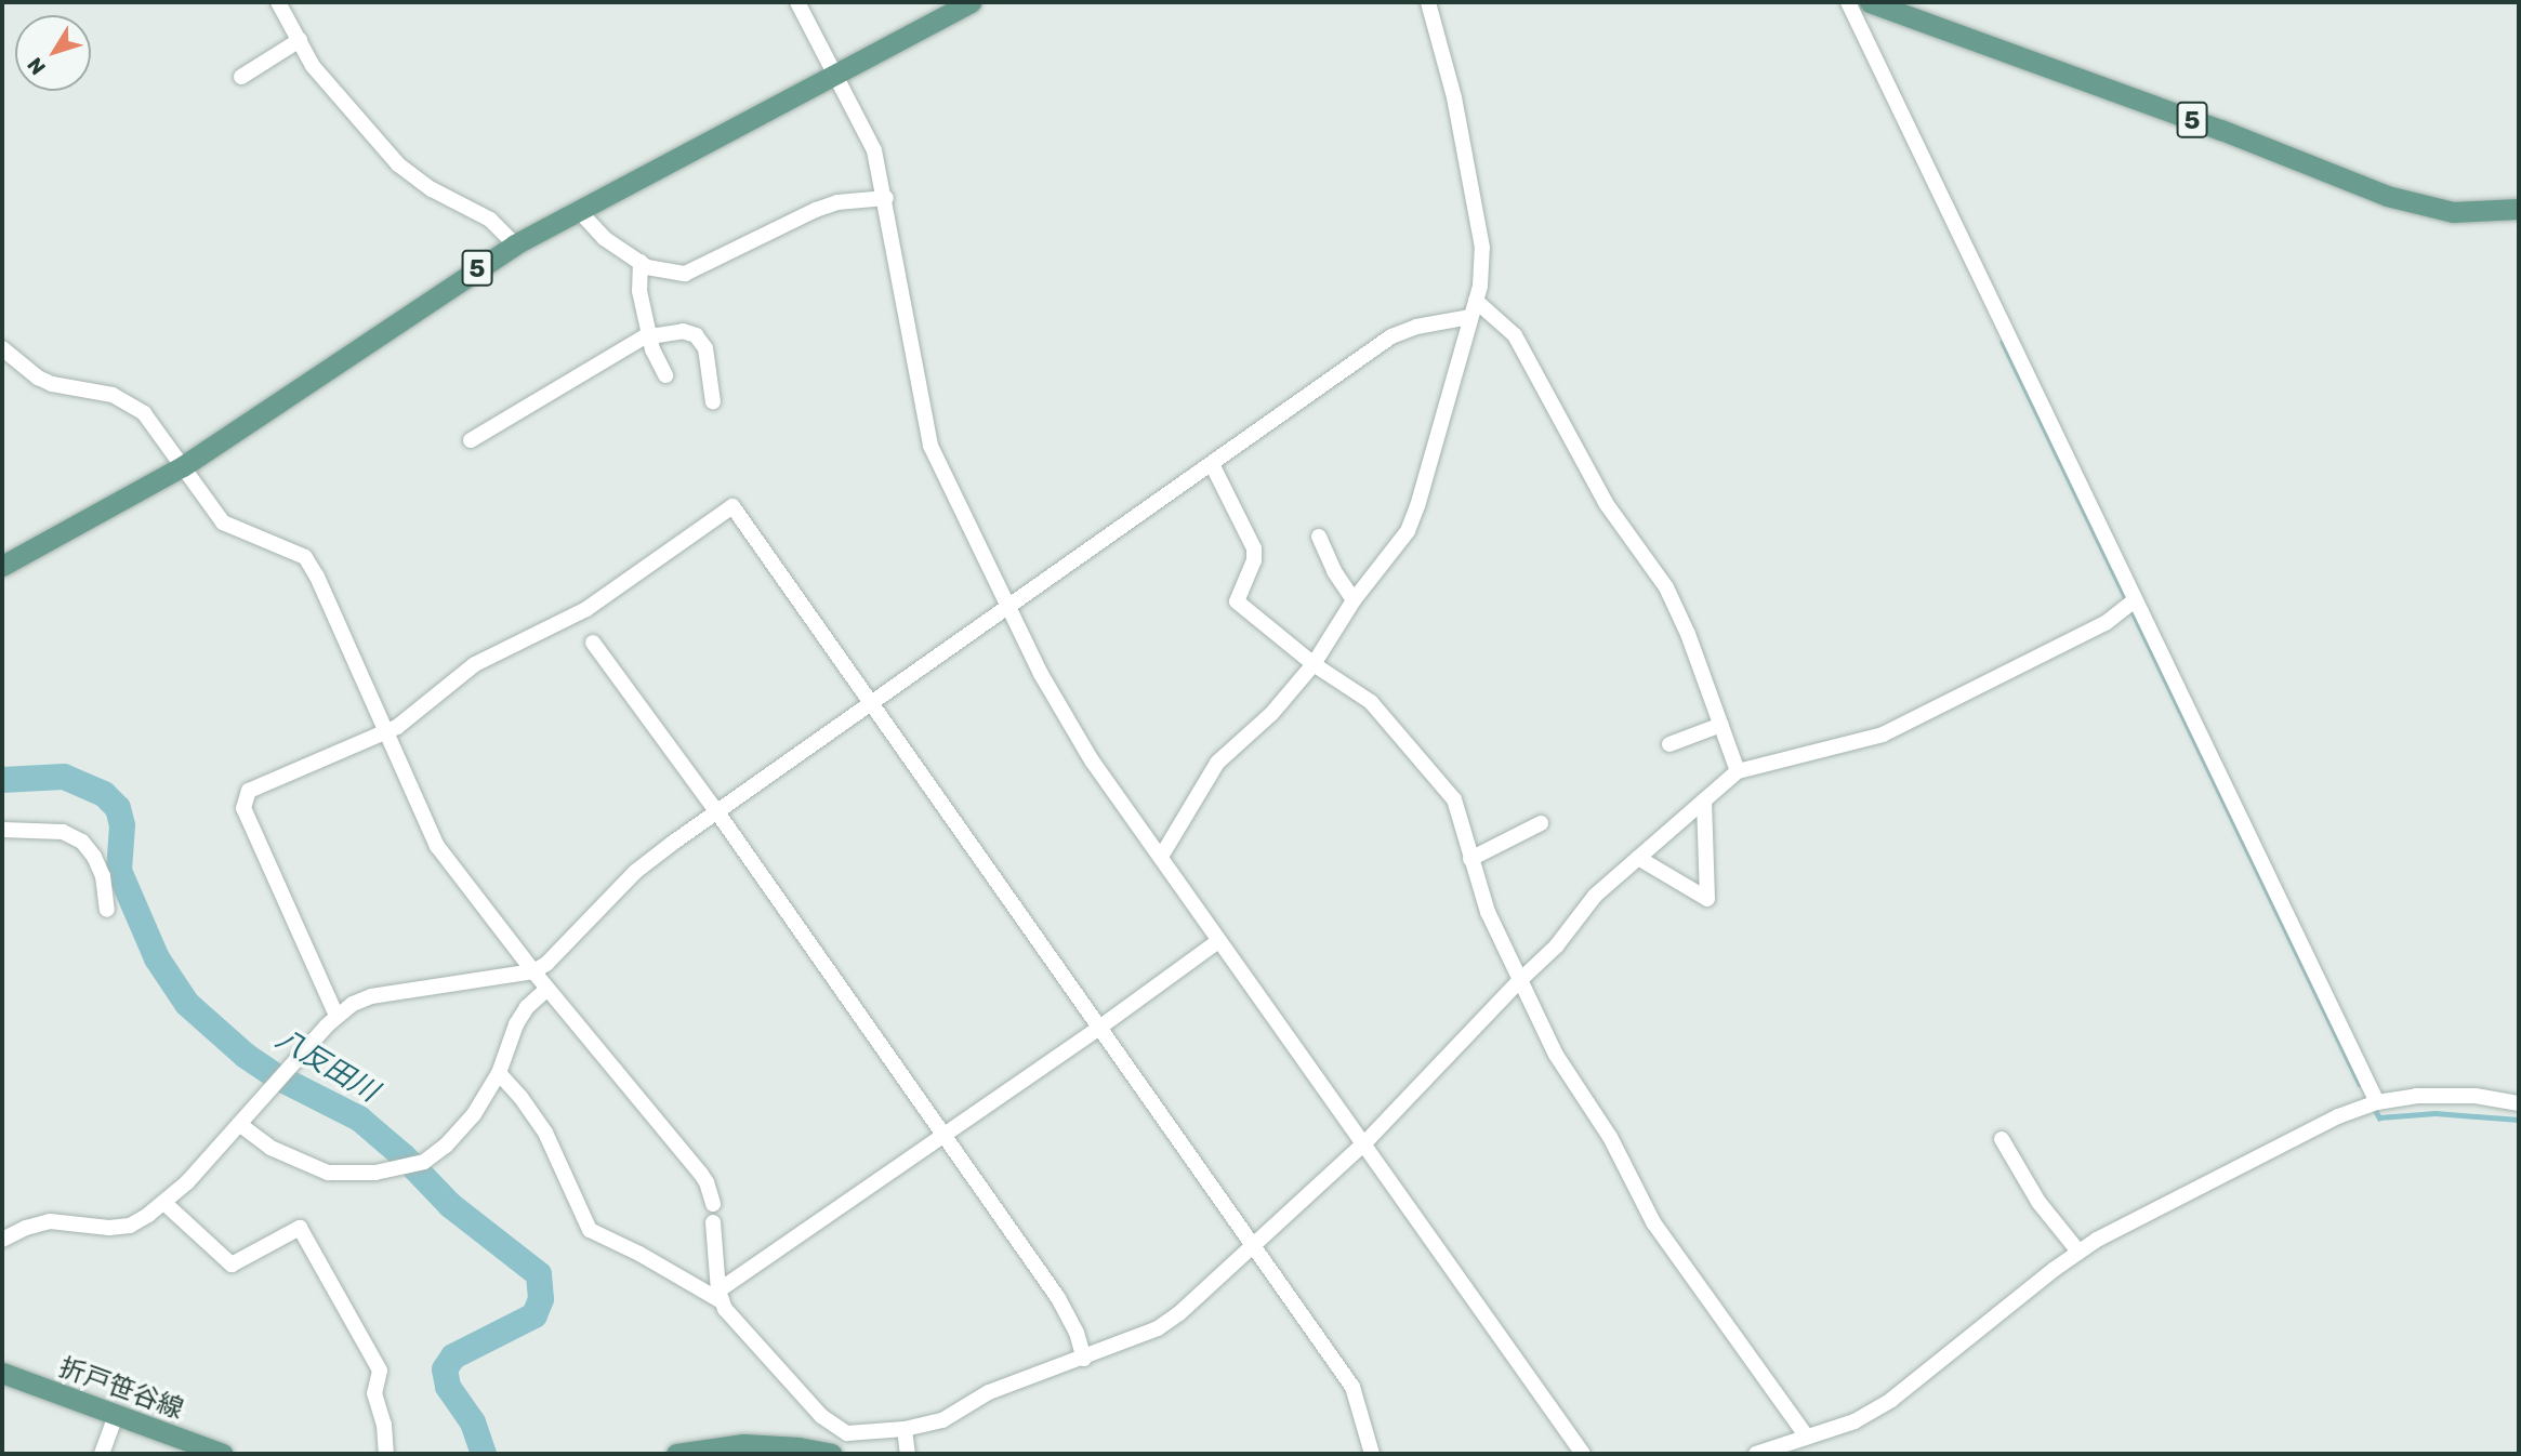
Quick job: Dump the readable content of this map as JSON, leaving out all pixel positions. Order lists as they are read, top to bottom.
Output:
{
  "streets": {
    "main road": ["5", "折戸笹谷線"]
  },
  "water": ["八反田川"],
  "north": "bottom left"
}
